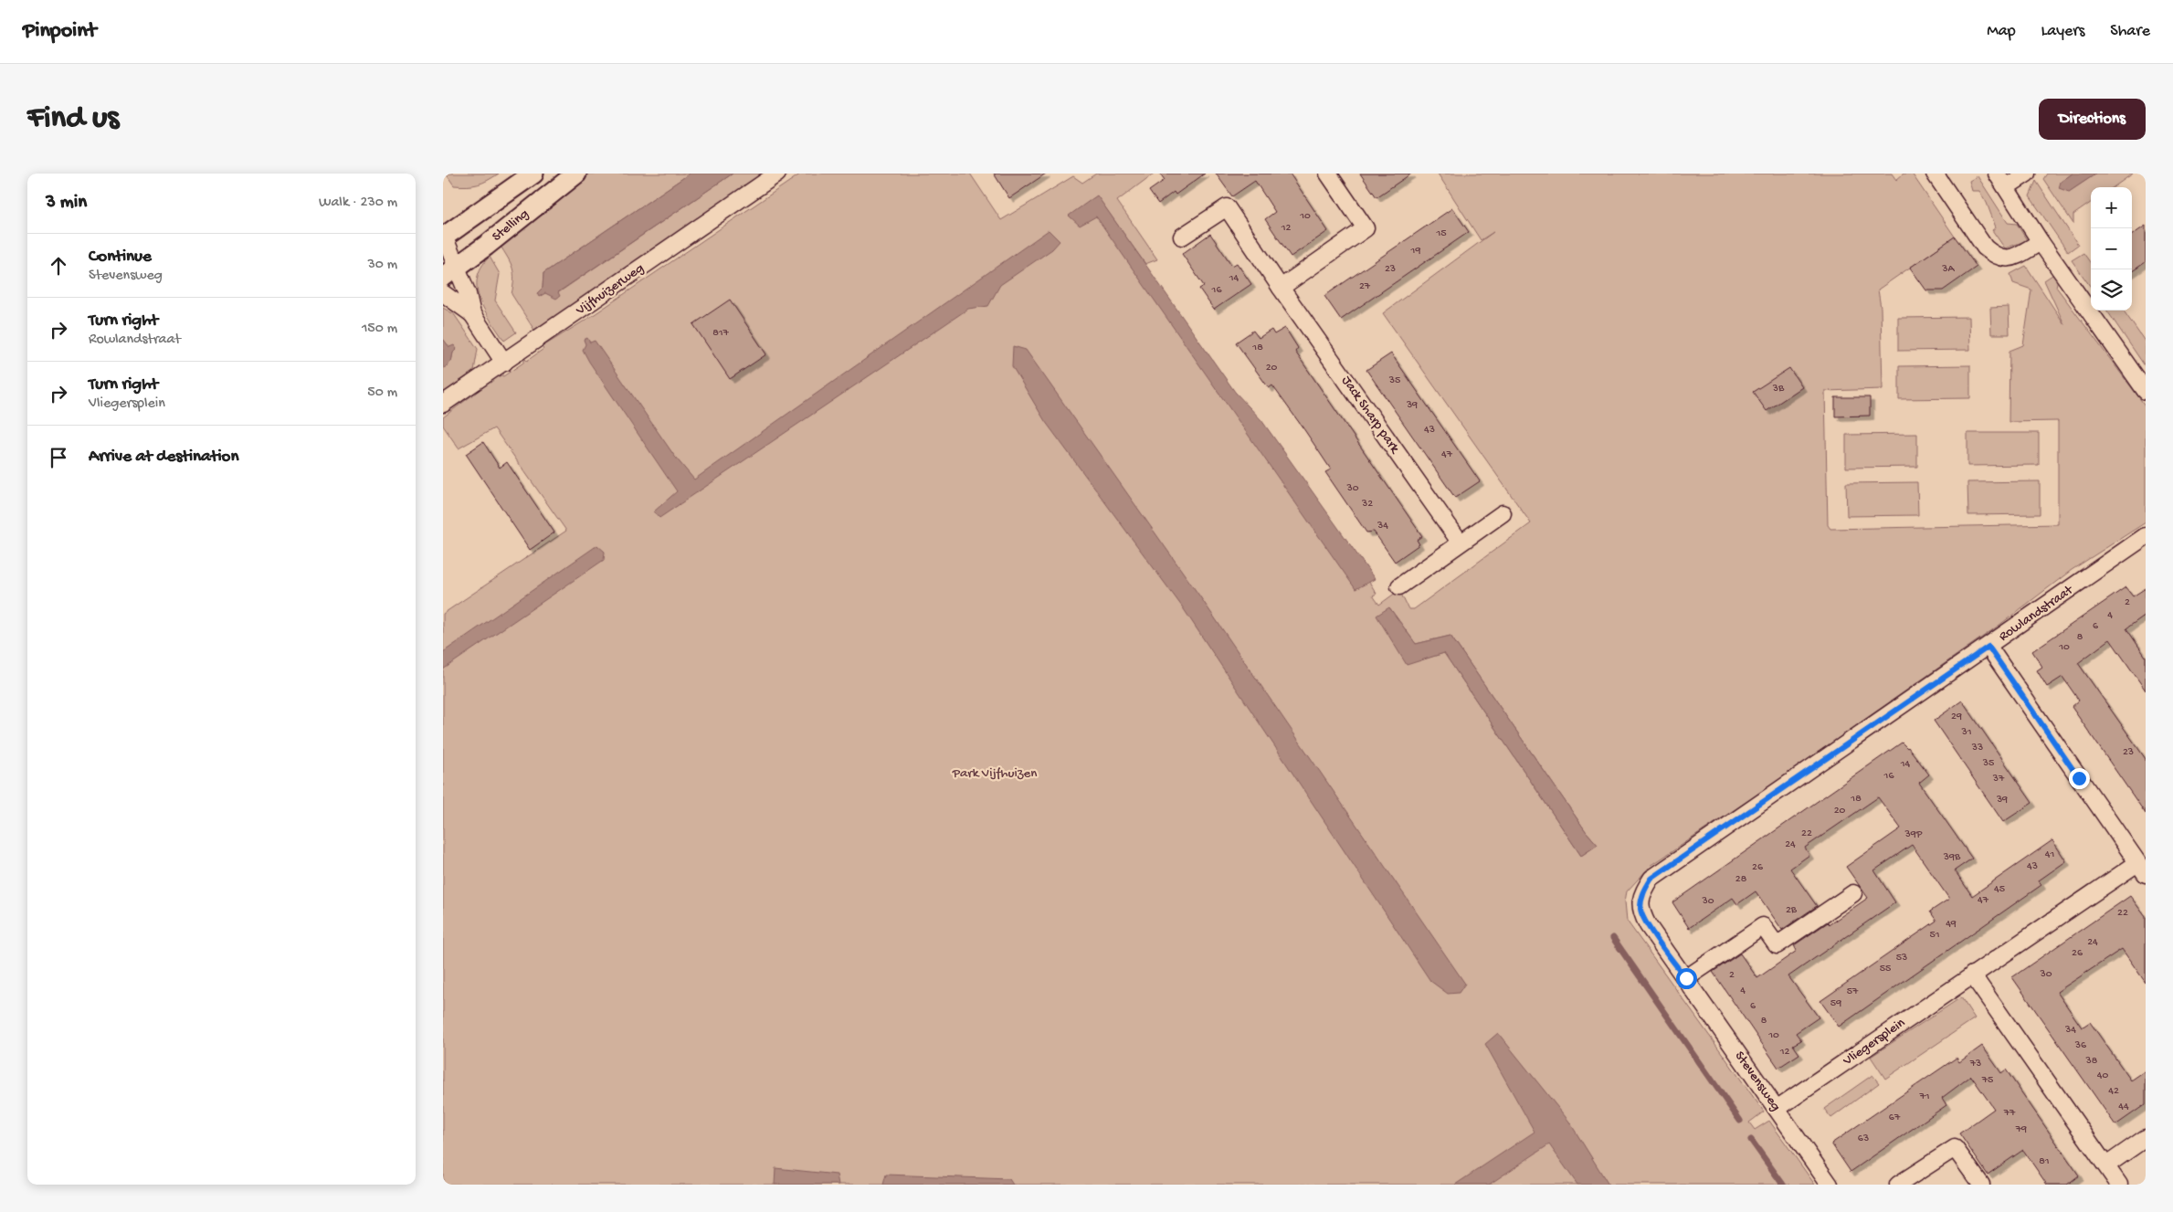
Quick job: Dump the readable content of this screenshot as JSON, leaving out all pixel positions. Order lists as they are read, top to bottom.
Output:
{
  "streets": {
    "street": [
      "Stelling",
      "Vijfhuizerweg",
      "Jack Sharp park",
      "Rowlandstraat",
      "Vliegersplein",
      "Stevensweg"
    ]
  },
  "crossings": [
    ["Rowlandstraat", "Vliegersplein"],
    ["Rowlandstraat", "Stevensweg"],
    ["Vliegersplein", "Stevensweg"]
  ],
  "parks": ["Park Vijfhuizen"],
  "house_numbers": [
    "10",
    "12",
    "15",
    "19",
    "23",
    "3A",
    "14",
    "27",
    "16",
    "817",
    "18",
    "20",
    "35",
    "3B",
    "39",
    "43",
    "47",
    "30",
    "32",
    "34",
    "2",
    "4",
    "6",
    "8",
    "10",
    "29",
    "31",
    "33",
    "23",
    "35",
    "14",
    "16",
    "37",
    "18",
    "39",
    "20",
    "22",
    "39P",
    "24",
    "41",
    "39B",
    "43",
    "26",
    "28",
    "45",
    "47",
    "30",
    "2B",
    "22",
    "49",
    "51",
    "24",
    "26",
    "53",
    "55",
    "30",
    "2",
    "4",
    "57",
    "59",
    "6",
    "8",
    "34",
    "10",
    "36",
    "12",
    "38",
    "73",
    "40",
    "75",
    "42",
    "71",
    "44",
    "77",
    "67",
    "79",
    "63",
    "81"
  ],
  "page": {
    "header": "Pinpoint",
    "nav": ["Map", "Layers", "Share"],
    "buttons": "Directions",
    "title": "Find us",
    "heading": ["3 min", "Walk · 230 m"],
    "map_buttons": ["+", "−"],
    "list": [
      ["Continue", "Stevensweg", "30 m"],
      ["Turn right", "Rowlandstraat", "150 m"],
      ["Turn right", "Vliegersplein", "50 m"],
      "Arrive at destination"
    ]
  }
}
